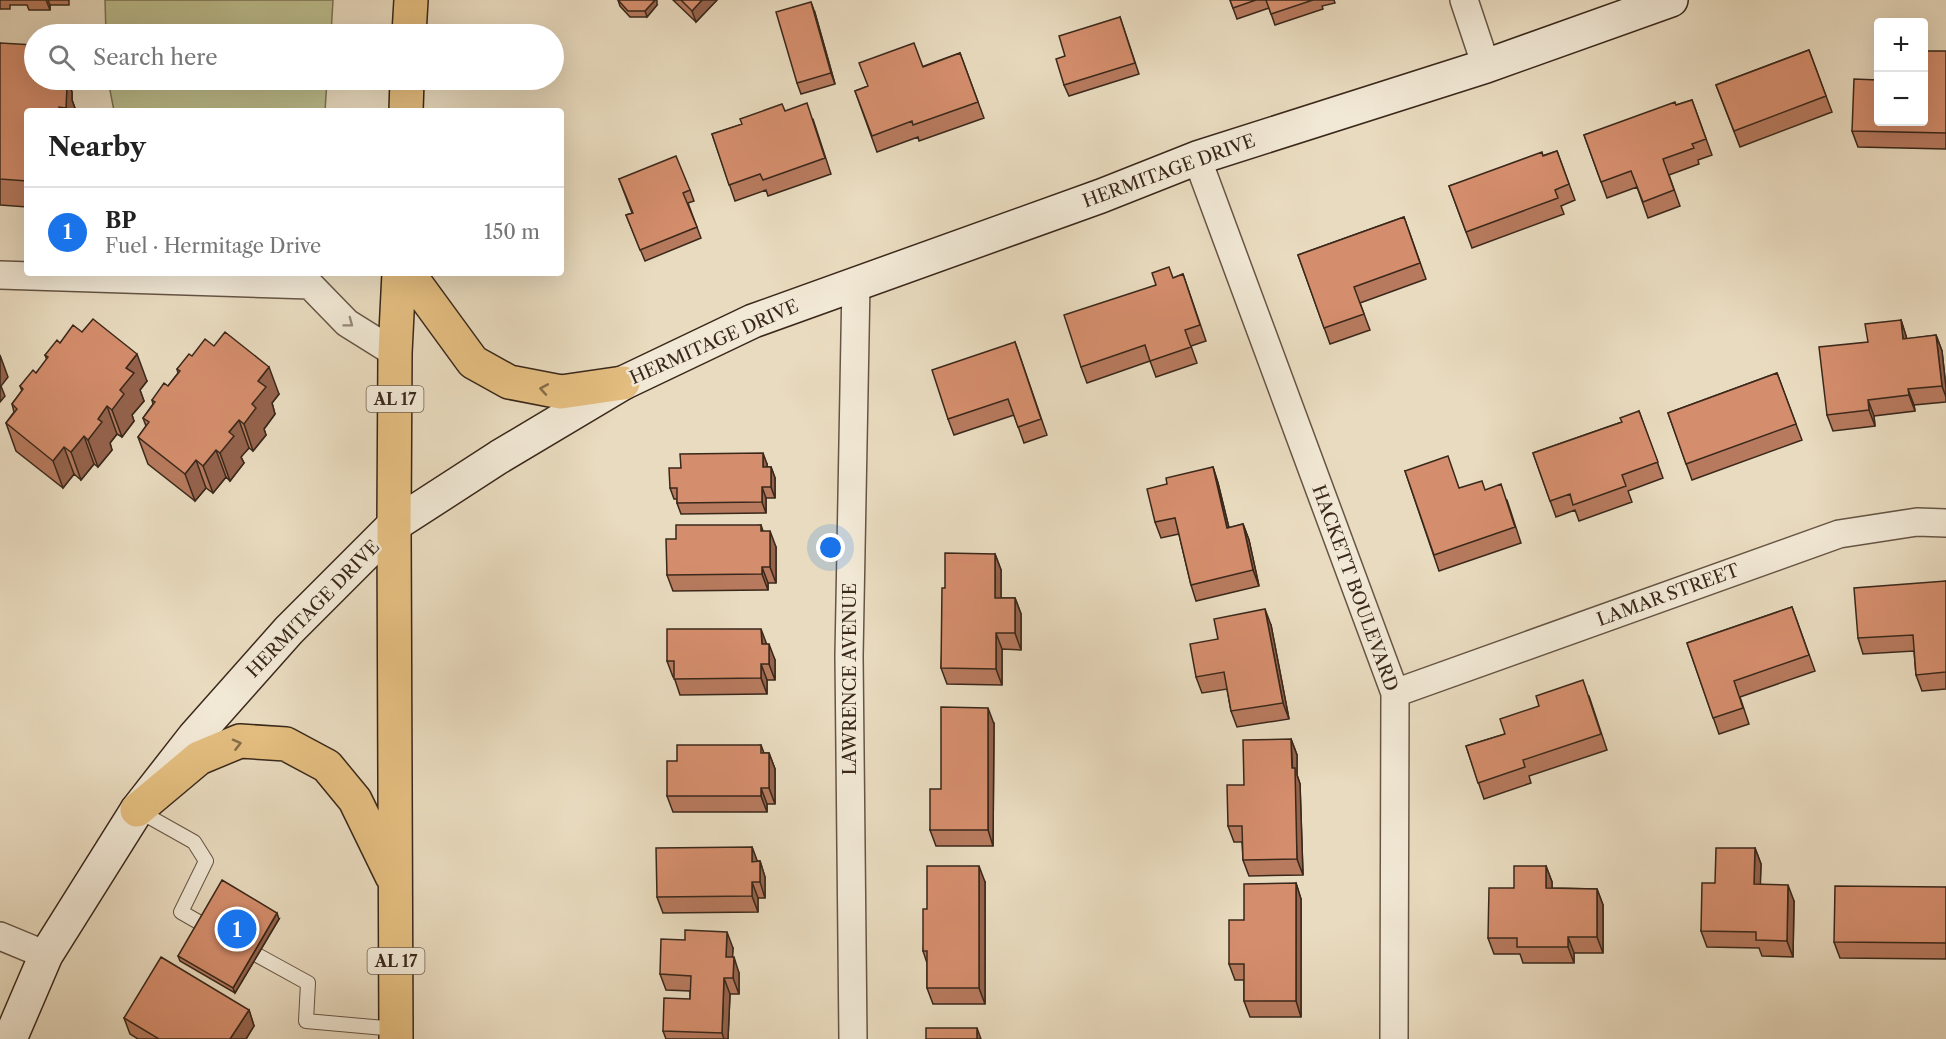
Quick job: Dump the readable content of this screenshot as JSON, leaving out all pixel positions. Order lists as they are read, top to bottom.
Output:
{
  "streets": {
    "main road": ["AL 17"],
    "street": [
      "HERMITAGE DRIVE",
      "HACKETT BOULEVARD",
      "LAMAR STREET",
      "LAWRENCE AVENUE"
    ]
  },
  "crossings": [
    ["HERMITAGE DRIVE", "AL 17"],
    ["HERMITAGE DRIVE", "HACKETT BOULEVARD"],
    ["HERMITAGE DRIVE", "LAWRENCE AVENUE"],
    ["HACKETT BOULEVARD", "LAMAR STREET"]
  ],
  "page": {
    "map_buttons": ["+", "−"],
    "search": "Search here",
    "heading": "Nearby",
    "list": [
      {
        "mark": "1",
        "name": "BP",
        "note": "Fuel · Hermitage Drive",
        "value": "150 m"
      }
    ],
    "pins": "1"
  }
}
